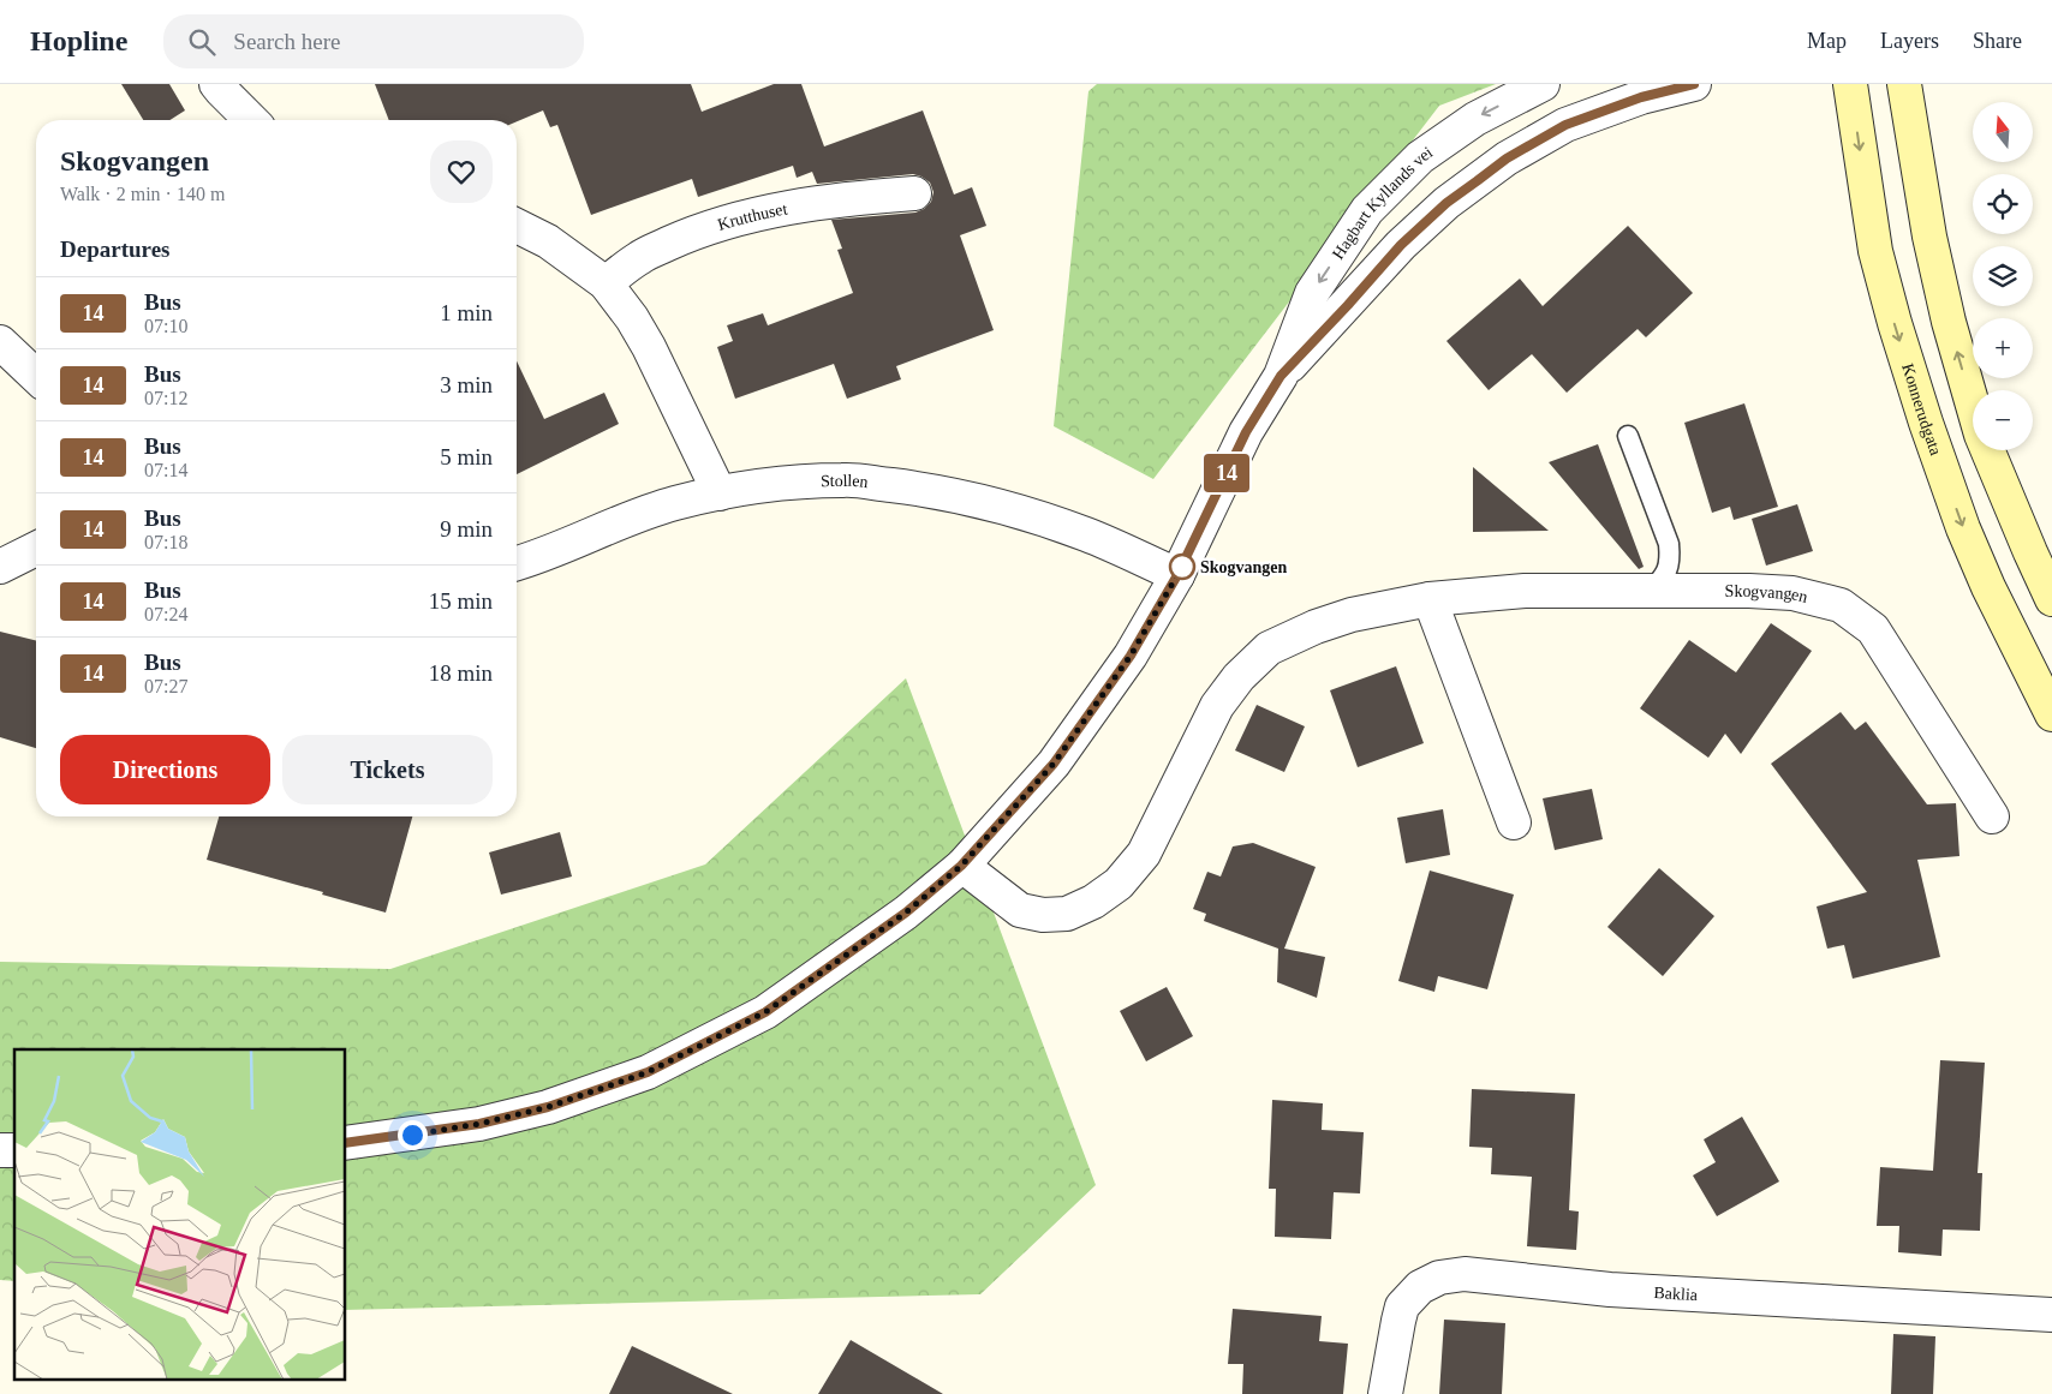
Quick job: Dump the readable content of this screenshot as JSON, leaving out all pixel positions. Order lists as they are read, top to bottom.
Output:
{
  "streets": {
    "main road": ["Konnerudgata"],
    "street": [
      "Hagbart Kyllands vei",
      "Krutthuset",
      "Stollen",
      "Skogvangen",
      "Baklia"
    ]
  },
  "crossings": [
    ["Hagbart Kyllands vei", "Stollen"],
    ["Hagbart Kyllands vei", "Skogvangen"]
  ],
  "places": ["Skogvangen"],
  "lines": ["bus line 14"],
  "north": "top",
  "page": {
    "header": "Hopline",
    "search": "Search here",
    "nav": ["Map", "Layers", "Share"],
    "on_map": "14",
    "map_buttons": ["+", "−"],
    "heading": [
      ["Skogvangen", "Walk · 2 min · 140 m"],
      "Departures"
    ],
    "list": [
      {
        "mark": "14",
        "name": "Bus",
        "note": "07:10",
        "value": "1 min"
      },
      {
        "mark": "14",
        "name": "Bus",
        "note": "07:12",
        "value": "3 min"
      },
      {
        "mark": "14",
        "name": "Bus",
        "note": "07:14",
        "value": "5 min"
      },
      {
        "mark": "14",
        "name": "Bus",
        "note": "07:18",
        "value": "9 min"
      },
      {
        "mark": "14",
        "name": "Bus",
        "note": "07:24",
        "value": "15 min"
      },
      {
        "mark": "14",
        "name": "Bus",
        "note": "07:27",
        "value": "18 min"
      }
    ],
    "buttons": ["Directions", "Tickets"]
  }
}
